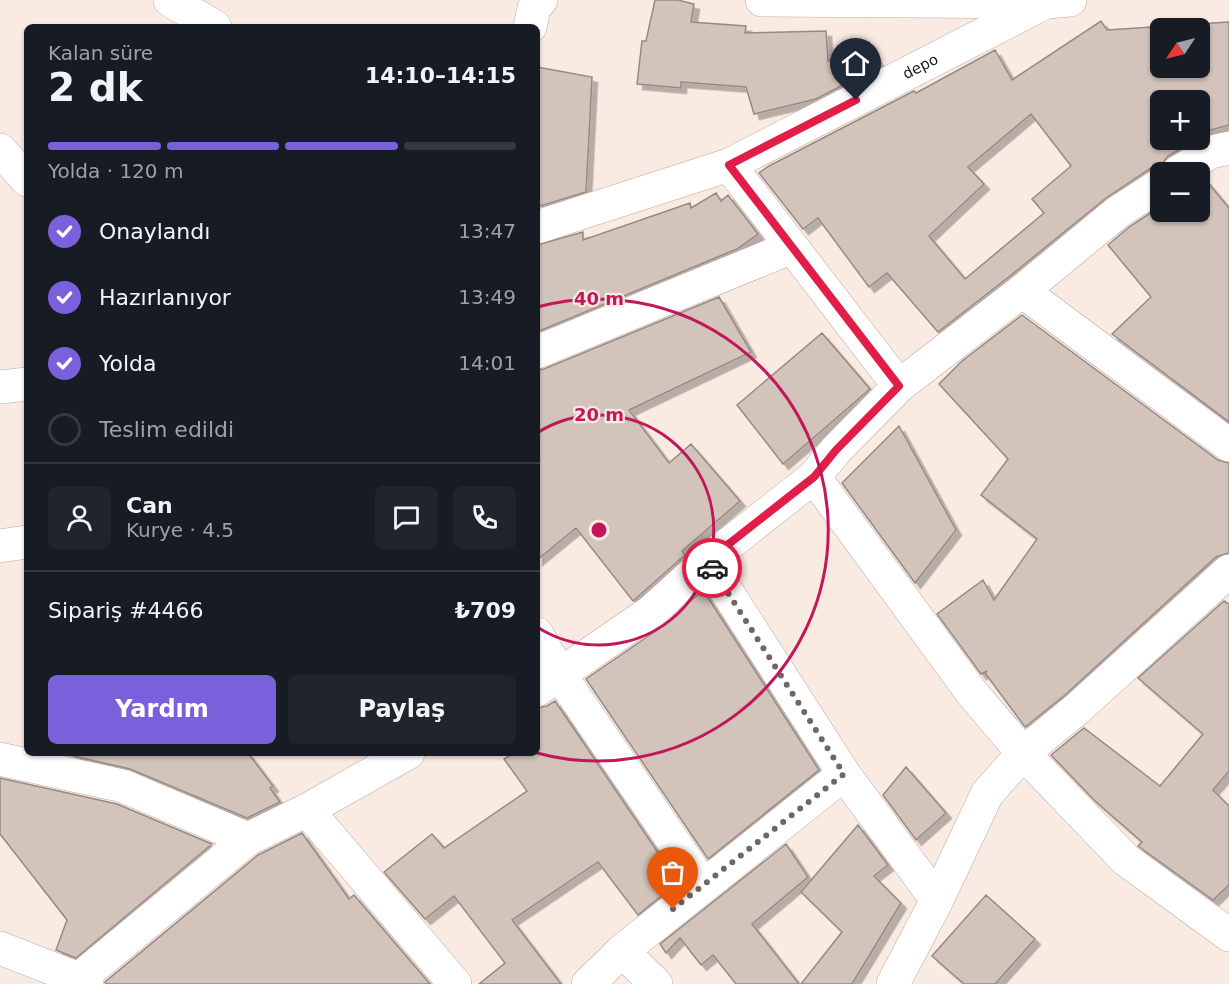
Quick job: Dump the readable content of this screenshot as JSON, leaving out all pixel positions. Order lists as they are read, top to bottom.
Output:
{
  "streets": {
    "street": ["depo"]
  },
  "north": "bottom left",
  "page": {
    "map_buttons": ["+", "−"],
    "heading": ["2 dk", "Kalan süre", "14:10–14:15"],
    "panel": [
      "Can",
      "Kurye · 4.5",
      "Sipariş #4466",
      "₺709"
    ],
    "bar": "Yolda · 120 m",
    "list": [
      ["Onaylandı", "13:47"],
      ["Hazırlanıyor", "13:49"],
      ["Yolda", "14:01"],
      "Teslim edildi"
    ],
    "buttons": ["Yardım", "Paylaş"]
  },
  "rings": ["40 m", "20 m"]
}
